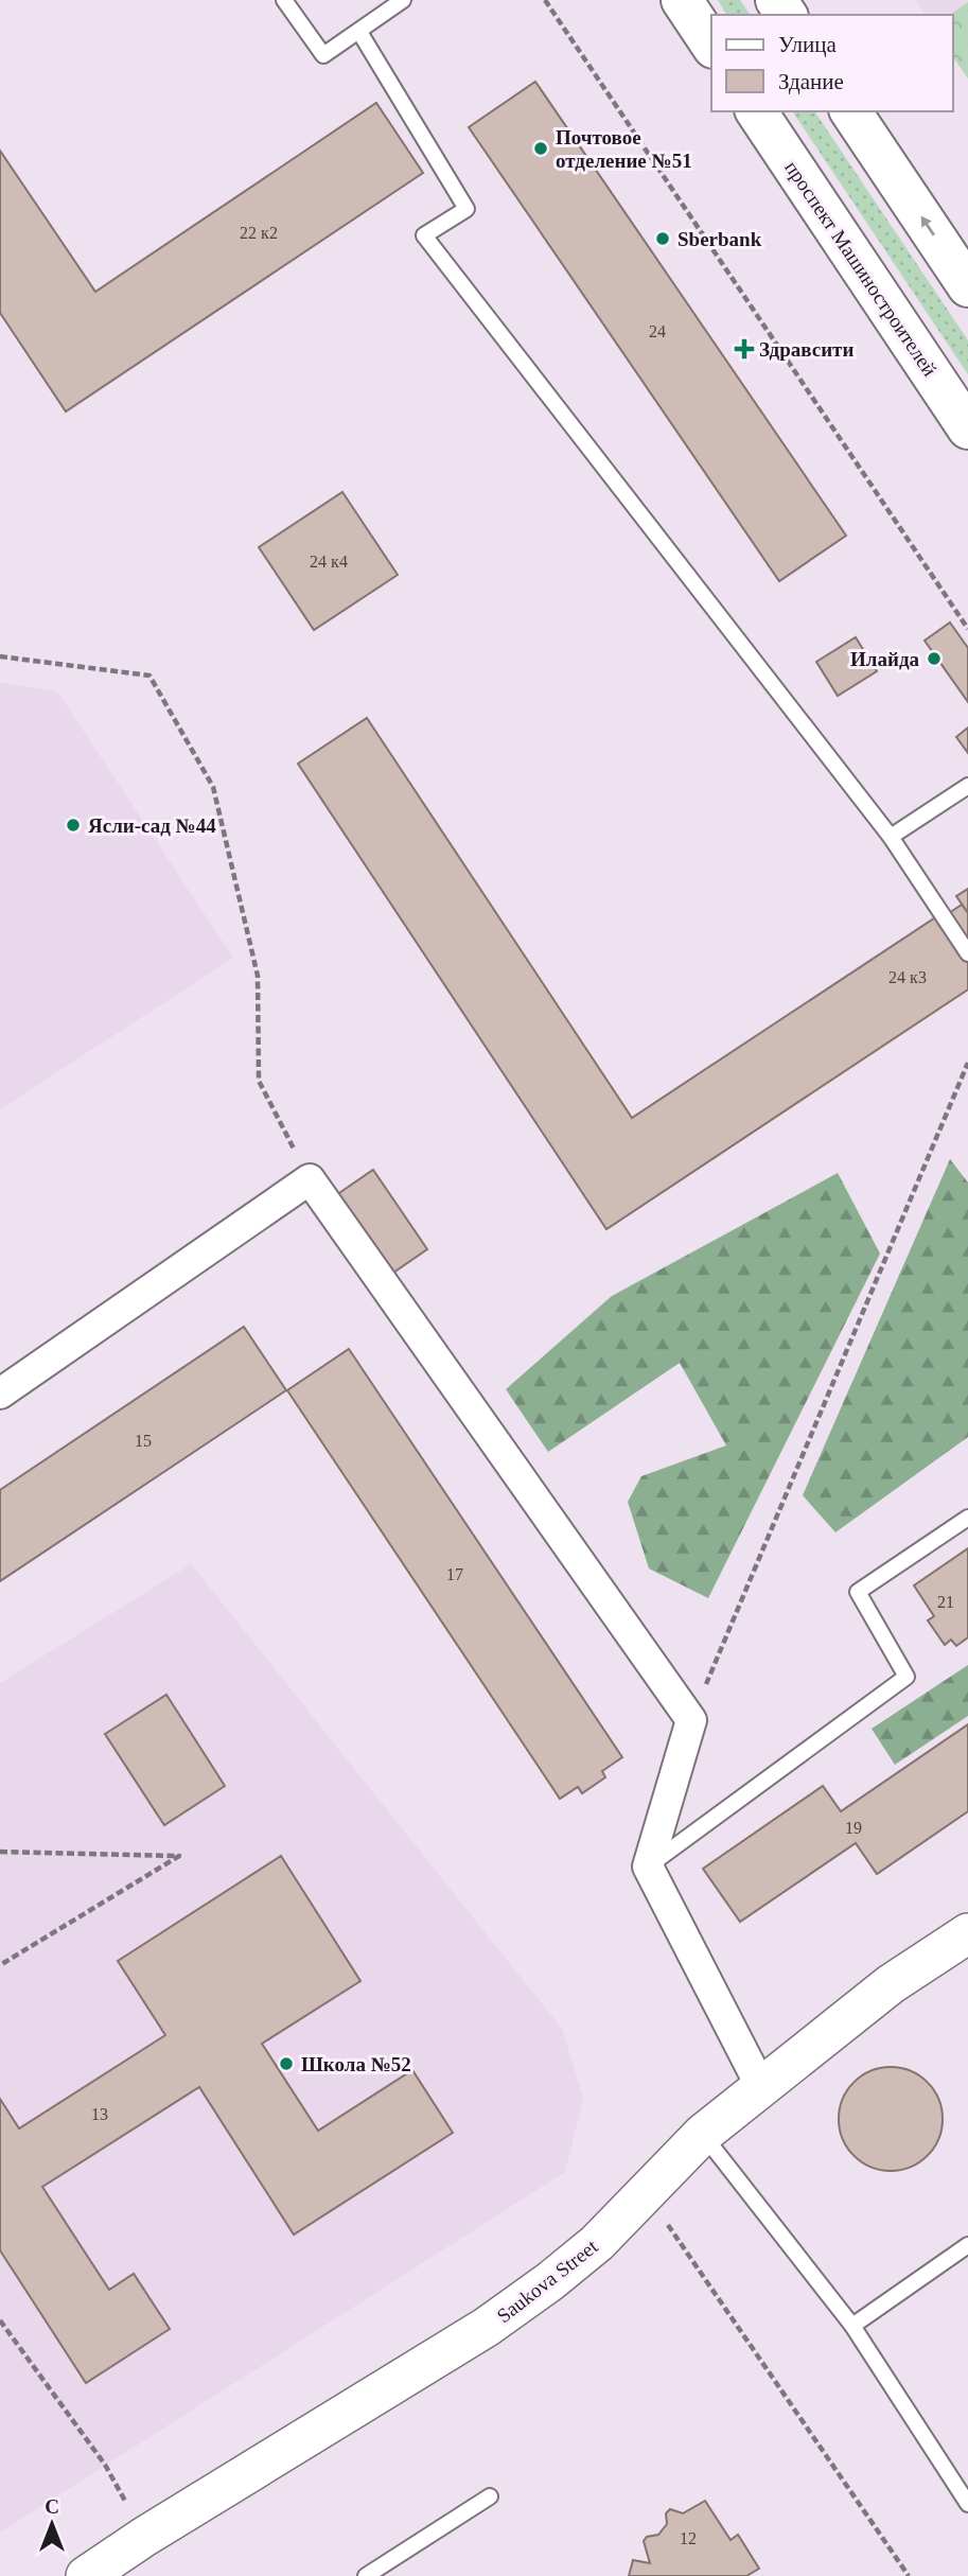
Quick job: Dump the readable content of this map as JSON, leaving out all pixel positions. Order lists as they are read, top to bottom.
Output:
{
  "streets": {
    "main road": ["проспект Машиностроителей"],
    "street": ["Saukova Street"]
  },
  "places": {
    "other": [
      "Почтовое отделение №51",
      "Sberbank",
      "Илайда",
      "Ясли-сад №44",
      "Школа №52"
    ],
    "health": ["Здравсити"]
  },
  "house_numbers": [
    "22 к2",
    "24",
    "24 к4",
    "24 к3",
    "15",
    "17",
    "21",
    "19",
    "13",
    "12"
  ],
  "legend": ["Улица", "Здание"],
  "north": "top"
}
